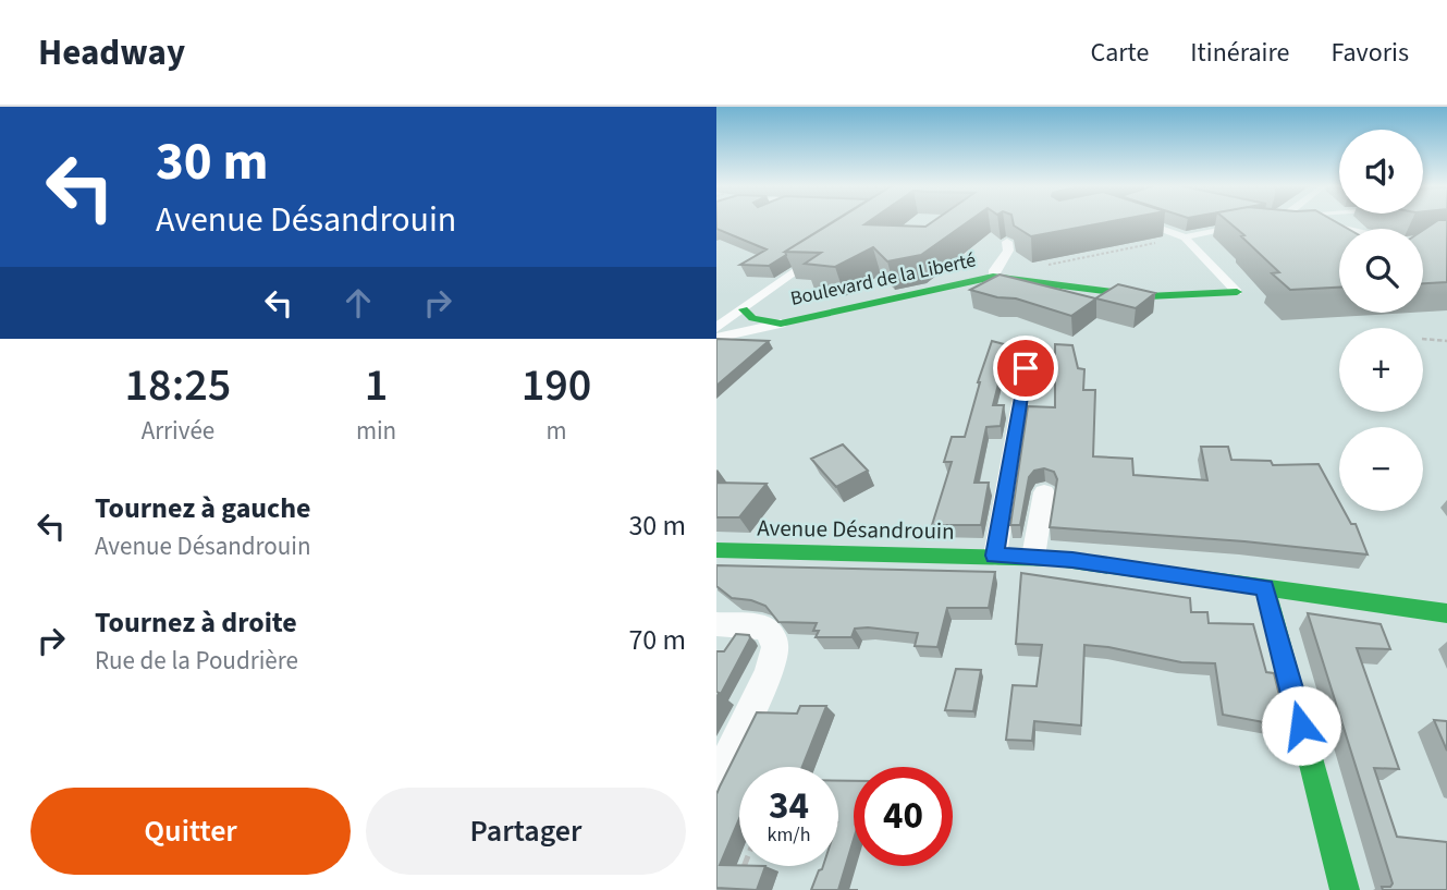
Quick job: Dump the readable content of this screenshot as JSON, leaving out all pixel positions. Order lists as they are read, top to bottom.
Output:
{
  "streets": {
    "street": ["Boulevard de la Liberté", "Avenue Désandrouin"]
  },
  "page": {
    "header": "Headway",
    "nav": ["Carte", "Itinéraire", "Favoris"],
    "turn": ["30 m", "Avenue Désandrouin"],
    "map_buttons": ["+", "−"],
    "eta": [
      "18:25",
      "Arrivée",
      "1",
      "min",
      "190",
      "m"
    ],
    "list": [
      {
        "name": "Tournez à gauche",
        "note": "Avenue Désandrouin",
        "value": "30 m"
      },
      {
        "name": "Tournez à droite",
        "note": "Rue de la Poudrière",
        "value": "70 m"
      }
    ],
    "speed": "34 km/h",
    "limit": "40",
    "buttons": ["Quitter", "Partager"]
  }
}
